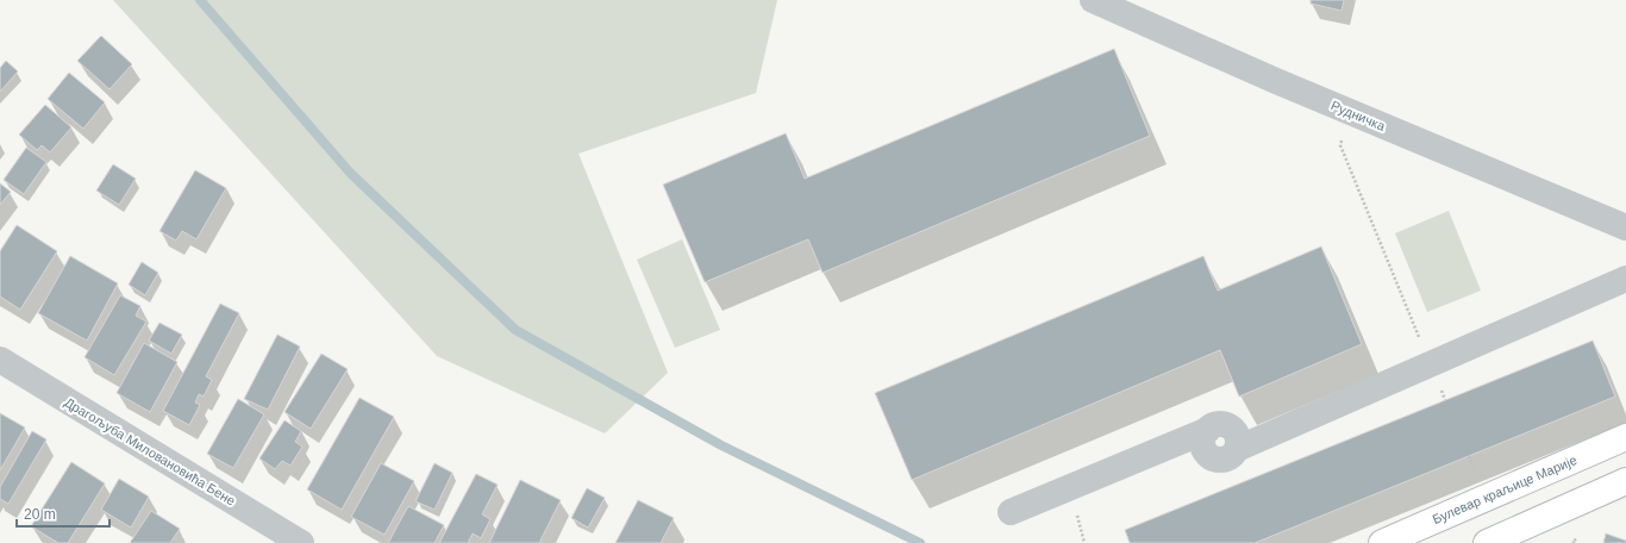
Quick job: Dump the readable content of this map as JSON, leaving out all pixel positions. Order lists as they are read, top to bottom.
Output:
{
  "streets": {
    "main road": ["Булевар краљице Марије"],
    "street": ["Рудничка", "Драгољуба Миловановића Бене"]
  },
  "scale_bar": "20 m"
}
